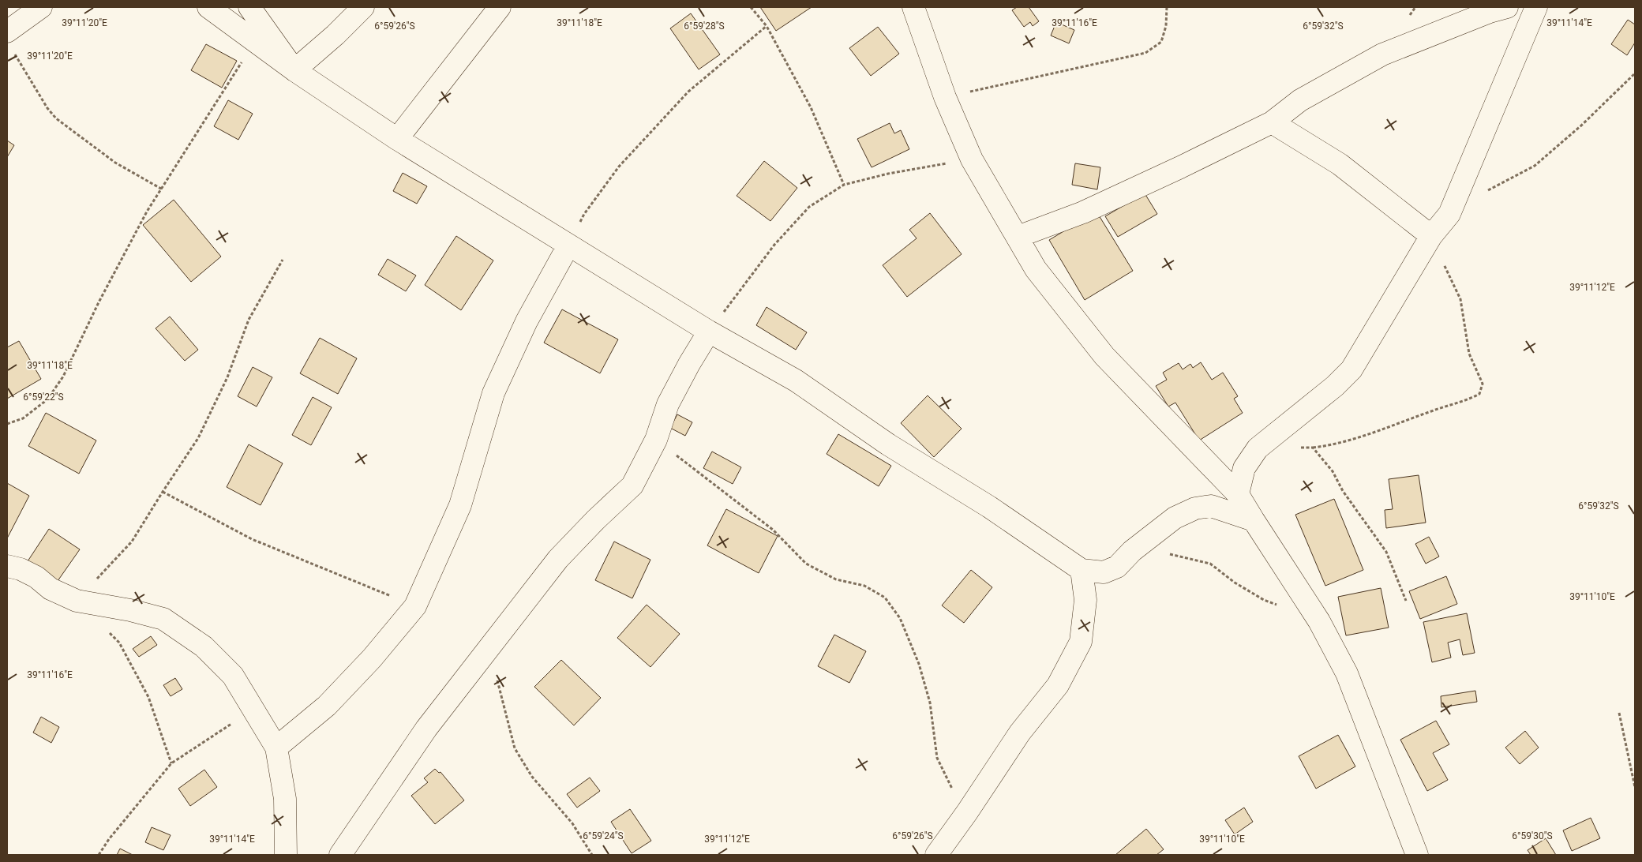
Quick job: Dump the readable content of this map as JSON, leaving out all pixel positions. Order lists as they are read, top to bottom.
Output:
{
  "coordinates": [
    "39°11'16\"E",
    "39°11'20\"E",
    "39°11'18\"E",
    "39°11'14\"E",
    "6°59'26\"S",
    "6°59'28\"S",
    "6°59'32\"S",
    "39°11'12\"E",
    "6°59'22\"S",
    "39°11'10\"E",
    "6°59'24\"S",
    "6°59'30\"S"
  ]
}
